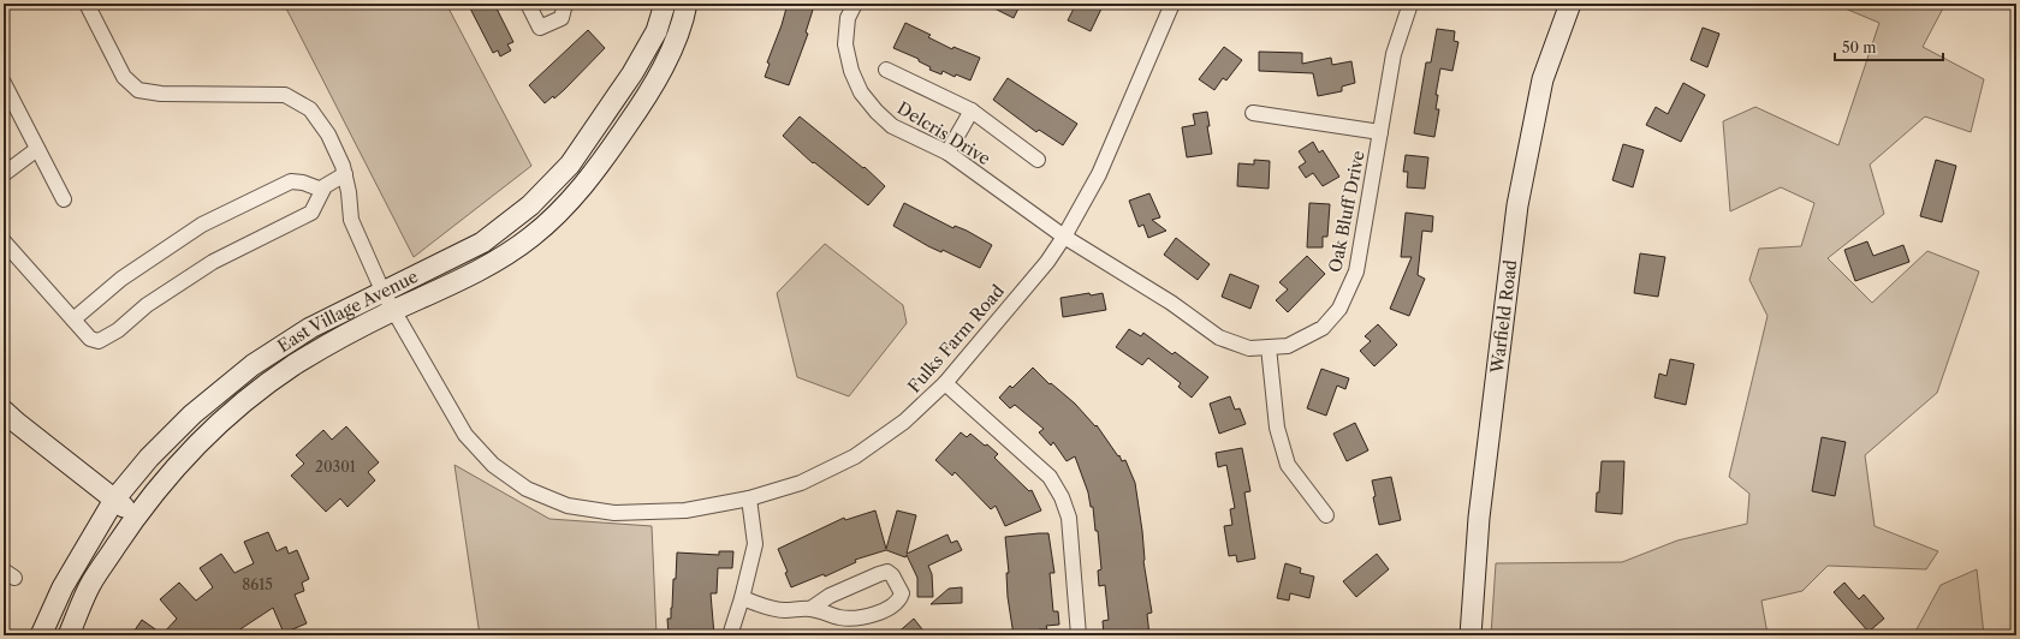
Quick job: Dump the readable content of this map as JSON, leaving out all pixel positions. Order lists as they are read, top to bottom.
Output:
{
  "streets": {
    "street": [
      "Delcris Drive",
      "Oak Bluff Drive",
      "East Village Avenue",
      "Warfield Road",
      "Fulks Farm Road"
    ]
  },
  "crossings": [
    ["Delcris Drive", "Oak Bluff Drive"],
    ["Delcris Drive", "Fulks Farm Road"],
    ["Oak Bluff Drive", "Fulks Farm Road"],
    ["East Village Avenue", "Fulks Farm Road"]
  ],
  "house_numbers": ["20301", "8615"],
  "scale_bar": "50 m"
}
